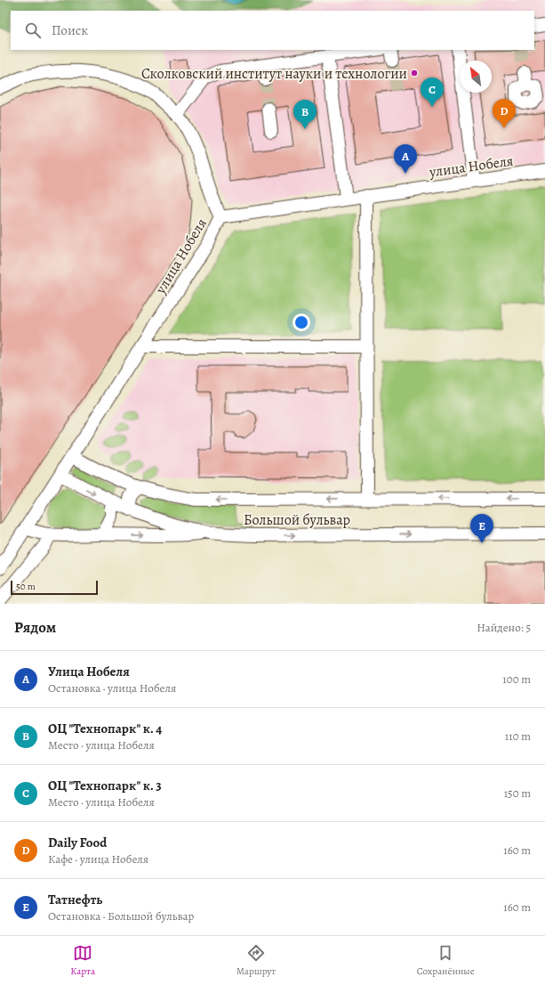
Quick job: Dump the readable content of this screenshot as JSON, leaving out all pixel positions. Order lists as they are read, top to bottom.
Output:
{
  "streets": {
    "street": ["улица Нобеля", "Большой бульвар"]
  },
  "crossings": [
    ["улица Нобеля", "Большой бульвар"]
  ],
  "places": ["Сколковский институт науки и технологии"],
  "scale_bar": "50 m",
  "north": "top left",
  "page": {
    "search": "Поиск",
    "pins": [
      "C",
      "D",
      "B",
      "A",
      "E"
    ],
    "scale": "50 m",
    "heading": ["Рядом", "Найдено: 5"],
    "list": [
      {
        "mark": "A",
        "name": "Улица Нобеля",
        "note": "Остановка · улица Нобеля",
        "value": "100 m"
      },
      {
        "mark": "B",
        "name": "ОЦ \"Технопарк\" к. 4",
        "note": "Место · улица Нобеля",
        "value": "110 m"
      },
      {
        "mark": "C",
        "name": "ОЦ \"Технопарк\" к. 3",
        "note": "Место · улица Нобеля",
        "value": "150 m"
      },
      {
        "mark": "D",
        "name": "Daily Food",
        "note": "Кафе · улица Нобеля",
        "value": "160 m"
      },
      {
        "mark": "E",
        "name": "Татнефть",
        "note": "Остановка · Большой бульвар",
        "value": "160 m"
      }
    ],
    "nav": ["Карта", "Маршрут", "Сохранённые"]
  }
}
